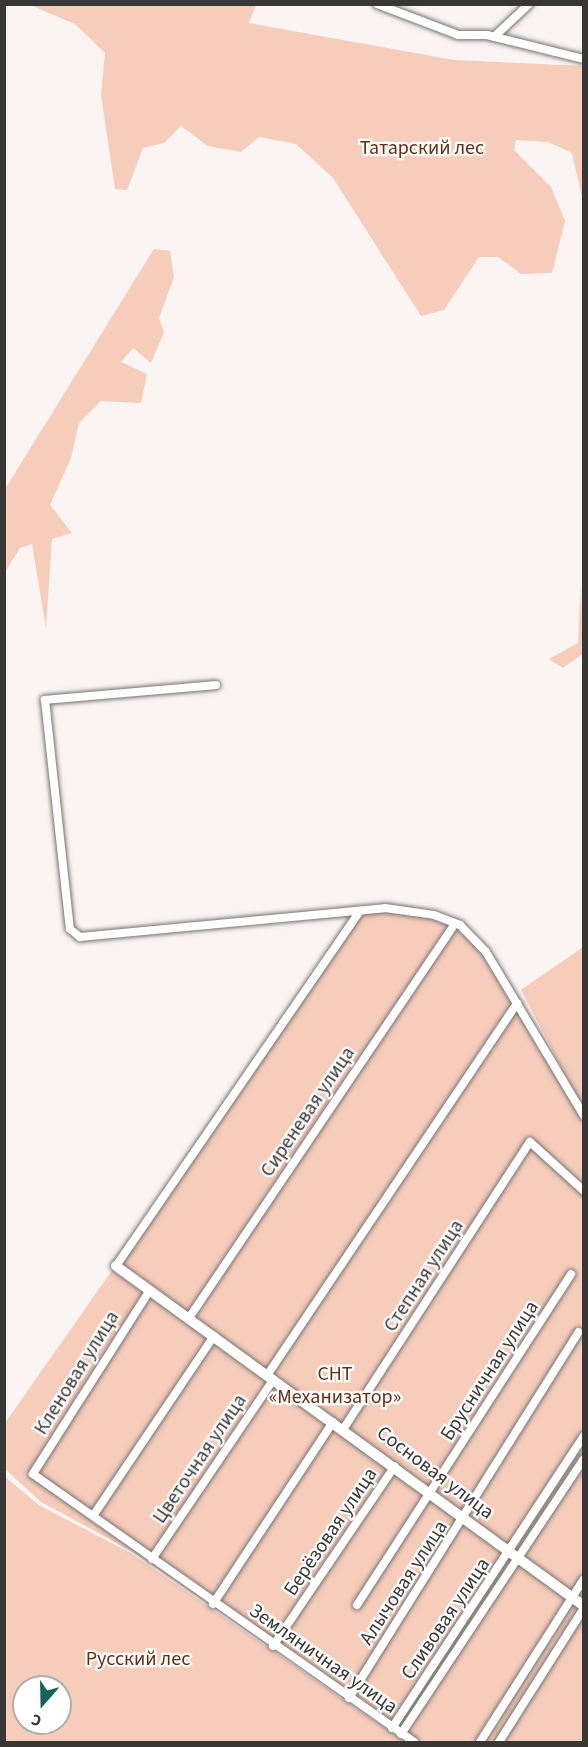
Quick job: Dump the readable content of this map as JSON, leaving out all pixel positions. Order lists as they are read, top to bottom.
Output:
{
  "streets": {
    "street": [
      "Сиреневая улица",
      "Степная улица",
      "Брусничная улица",
      "Кленовая улица",
      "Цветочная улица",
      "Сосновая улица",
      "Берёзовая улица",
      "Алычовая улица",
      "Сливовая улица",
      "Земляничная улица"
    ]
  },
  "crossings": [
    ["Сиреневая улица", "Сосновая улица"],
    ["Степная улица", "Сосновая улица"],
    ["Брусничная улица", "Сосновая улица"],
    ["Кленовая улица", "Сосновая улица"],
    ["Кленовая улица", "Земляничная улица"],
    ["Цветочная улица", "Сосновая улица"],
    ["Цветочная улица", "Земляничная улица"],
    ["Сосновая улица", "Берёзовая улица"],
    ["Сосновая улица", "Алычовая улица"],
    ["Сосновая улица", "Сливовая улица"],
    ["Берёзовая улица", "Земляничная улица"],
    ["Алычовая улица", "Земляничная улица"],
    ["Сливовая улица", "Земляничная улица"]
  ],
  "parks": ["Татарский лес", "СНТ «Механизатор»", "Русский лес"],
  "north": "bottom"
}
